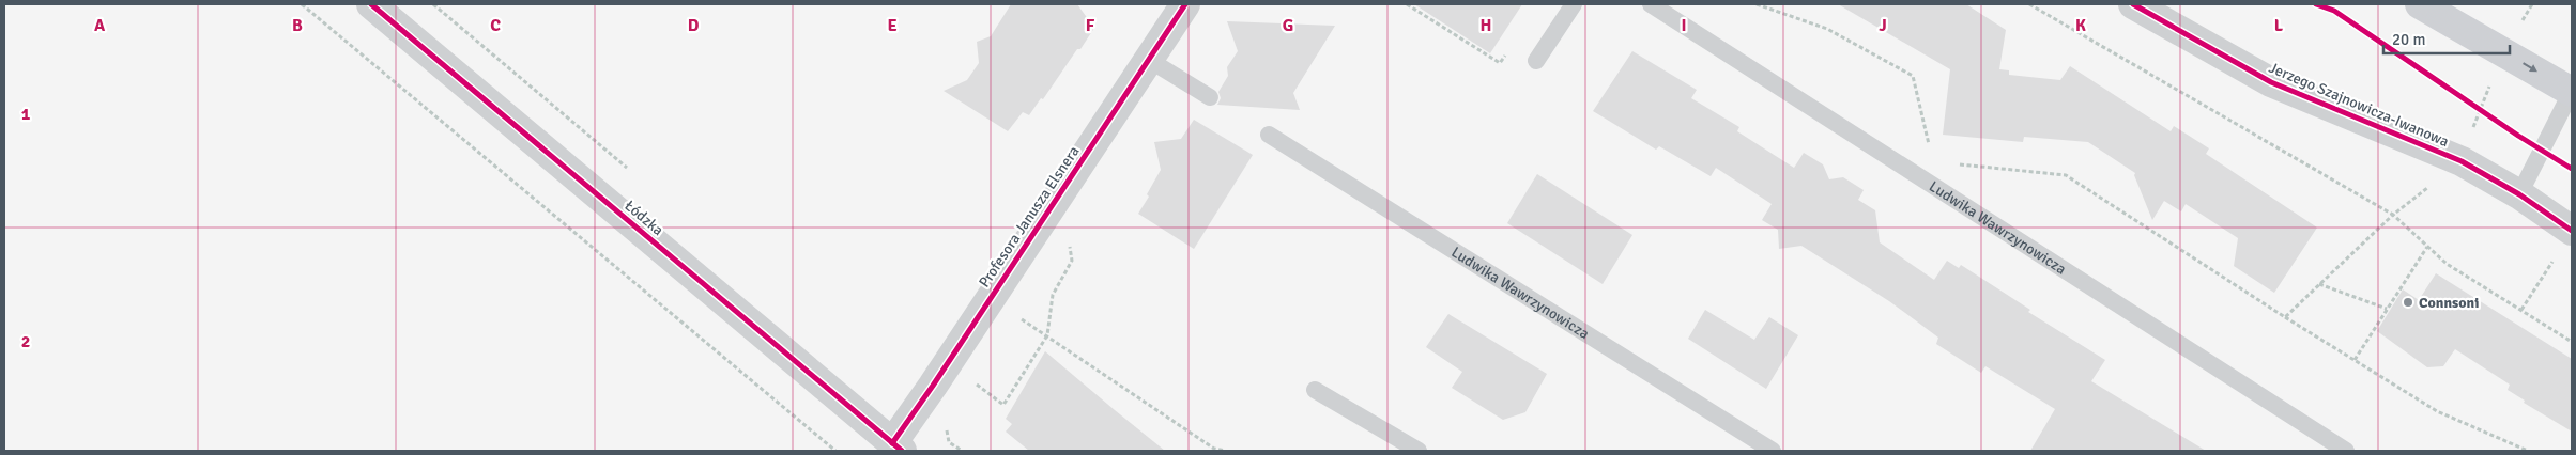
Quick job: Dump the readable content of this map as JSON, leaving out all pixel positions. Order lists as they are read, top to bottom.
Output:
{
  "streets": {
    "street": ["Jerzego Szajnowicza-Iwanowa", "Profesora Janusza Elsnera", "Łódzka"],
    "lane": ["Ludwika Wawrzynowicza"]
  },
  "crossings": [
    ["Profesora Janusza Elsnera", "Łódzka"]
  ],
  "places": ["Connsoni"],
  "scale_bar": "20 m",
  "grid": {
    "columns": [
      "A",
      "B",
      "C",
      "D",
      "E",
      "F",
      "G",
      "H",
      "I",
      "J",
      "K",
      "L"
    ],
    "rows": ["1", "2"]
  }
}
